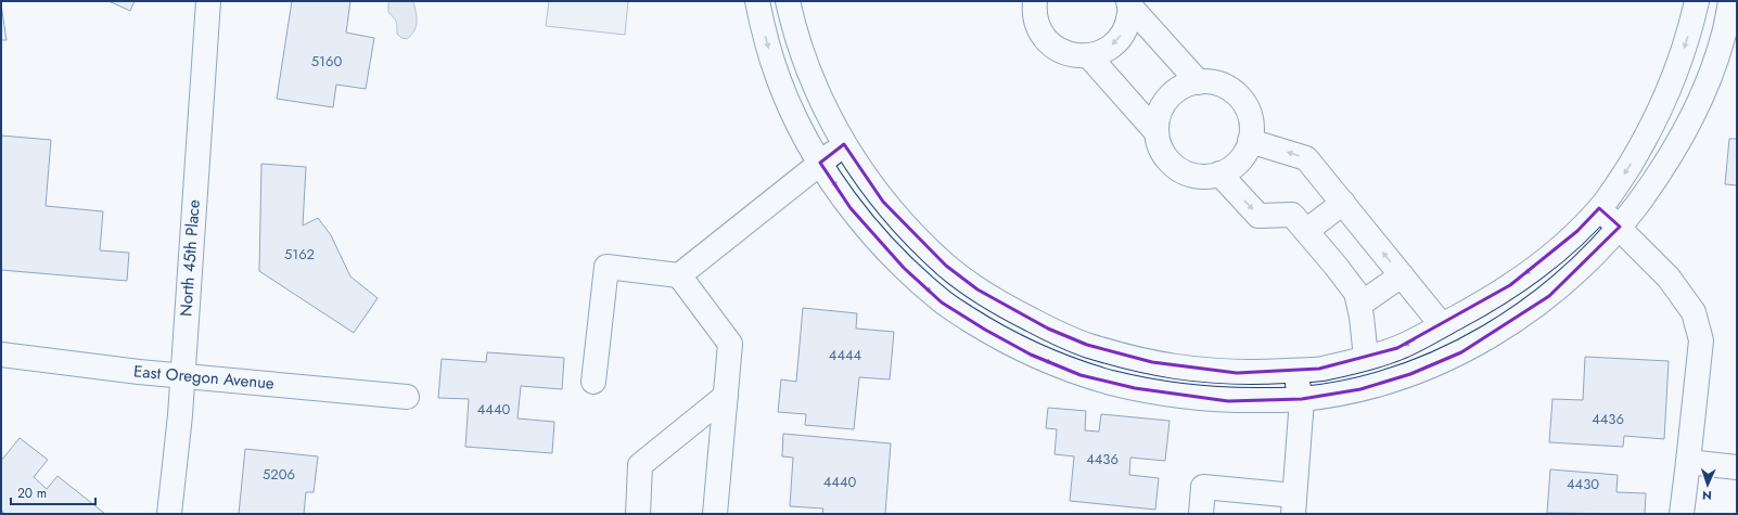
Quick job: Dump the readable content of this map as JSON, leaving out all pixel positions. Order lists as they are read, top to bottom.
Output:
{
  "streets": {
    "street": ["North 45th Place", "East Oregon Avenue"]
  },
  "crossings": [
    ["North 45th Place", "East Oregon Avenue"]
  ],
  "house_numbers": [
    "5160",
    "5162",
    "4444",
    "4440",
    "4436",
    "4436",
    "5206",
    "4440",
    "4430"
  ],
  "scale_bar": "20 m",
  "north": "bottom"
}
